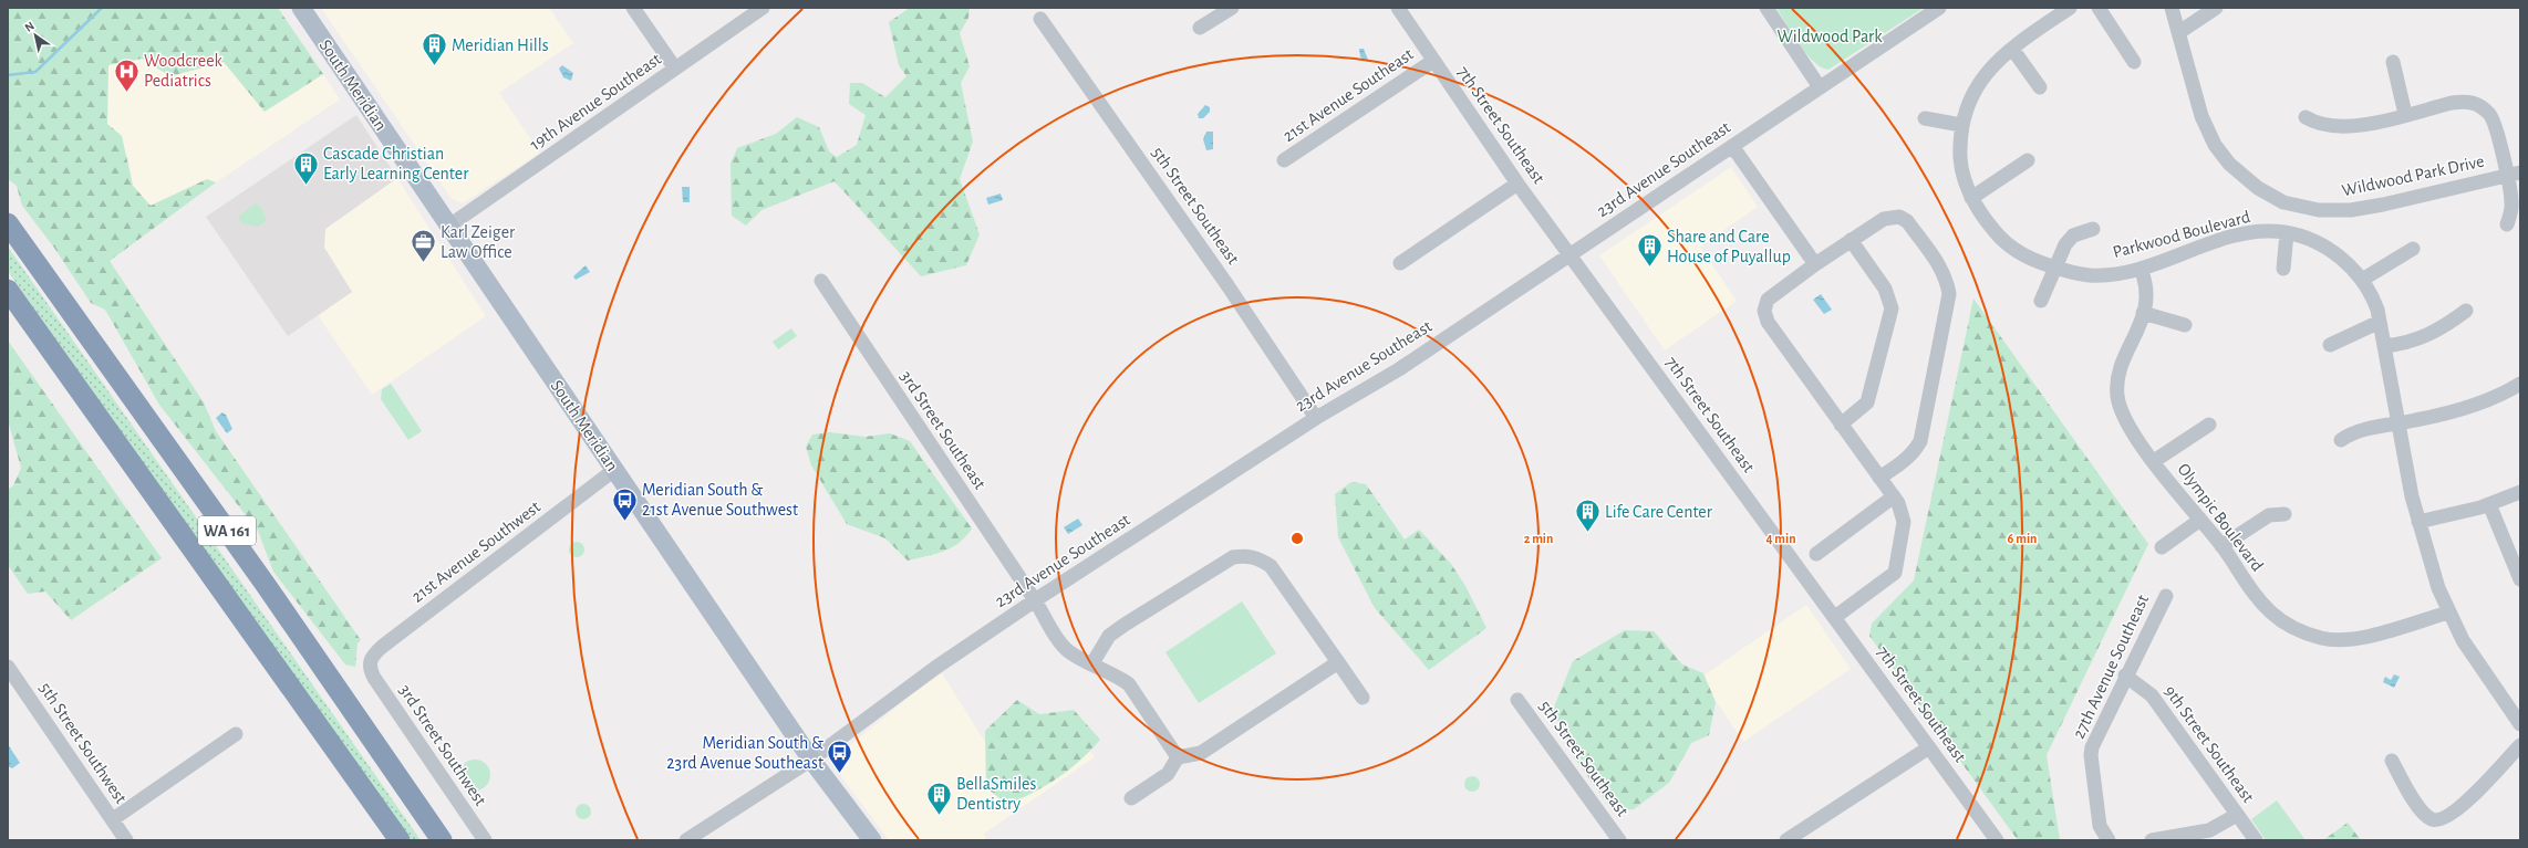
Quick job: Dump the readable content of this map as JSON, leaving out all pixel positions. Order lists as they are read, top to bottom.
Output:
{
  "streets": {
    "highway": ["WA 161"],
    "main road": ["South Meridian"],
    "street": [
      "21st Avenue Southeast",
      "19th Avenue Southeast",
      "7th Street Southeast",
      "23rd Avenue Southeast",
      "Wildwood Park Drive",
      "5th Street Southeast",
      "Parkwood Boulevard",
      "3rd Street Southeast",
      "Olympic Boulevard",
      "21st Avenue Southwest",
      "27th Avenue Southeast",
      "5th Street Southwest",
      "9th Street Southeast",
      "3rd Street Southwest"
    ]
  },
  "crossings": [
    ["South Meridian", "19th Avenue Southeast"],
    ["South Meridian", "23rd Avenue Southeast"],
    ["South Meridian", "21st Avenue Southwest"],
    ["21st Avenue Southeast", "7th Street Southeast"],
    ["7th Street Southeast", "23rd Avenue Southeast"],
    ["23rd Avenue Southeast", "5th Street Southeast"],
    ["23rd Avenue Southeast", "3rd Street Southeast"],
    ["Parkwood Boulevard", "Olympic Boulevard"],
    ["21st Avenue Southwest", "3rd Street Southwest"],
    ["27th Avenue Southeast", "9th Street Southeast"]
  ],
  "parks": ["Wildwood Park"],
  "places": {
    "building": [
      "Meridian Hills",
      "Cascade Christian Early Learning Center",
      "Share and Care House of Puyallup",
      "Life Care Center",
      "BellaSmiles Dentistry"
    ],
    "hospital": ["Woodcreek Pediatrics"],
    "office": ["Karl Zeiger Law Office"],
    "bus stop": ["Meridian South & 21st Avenue Southwest", "Meridian South & 23rd Avenue Southeast"]
  },
  "north": "top left",
  "rings": ["2 min", "4 min", "6 min"]
}
